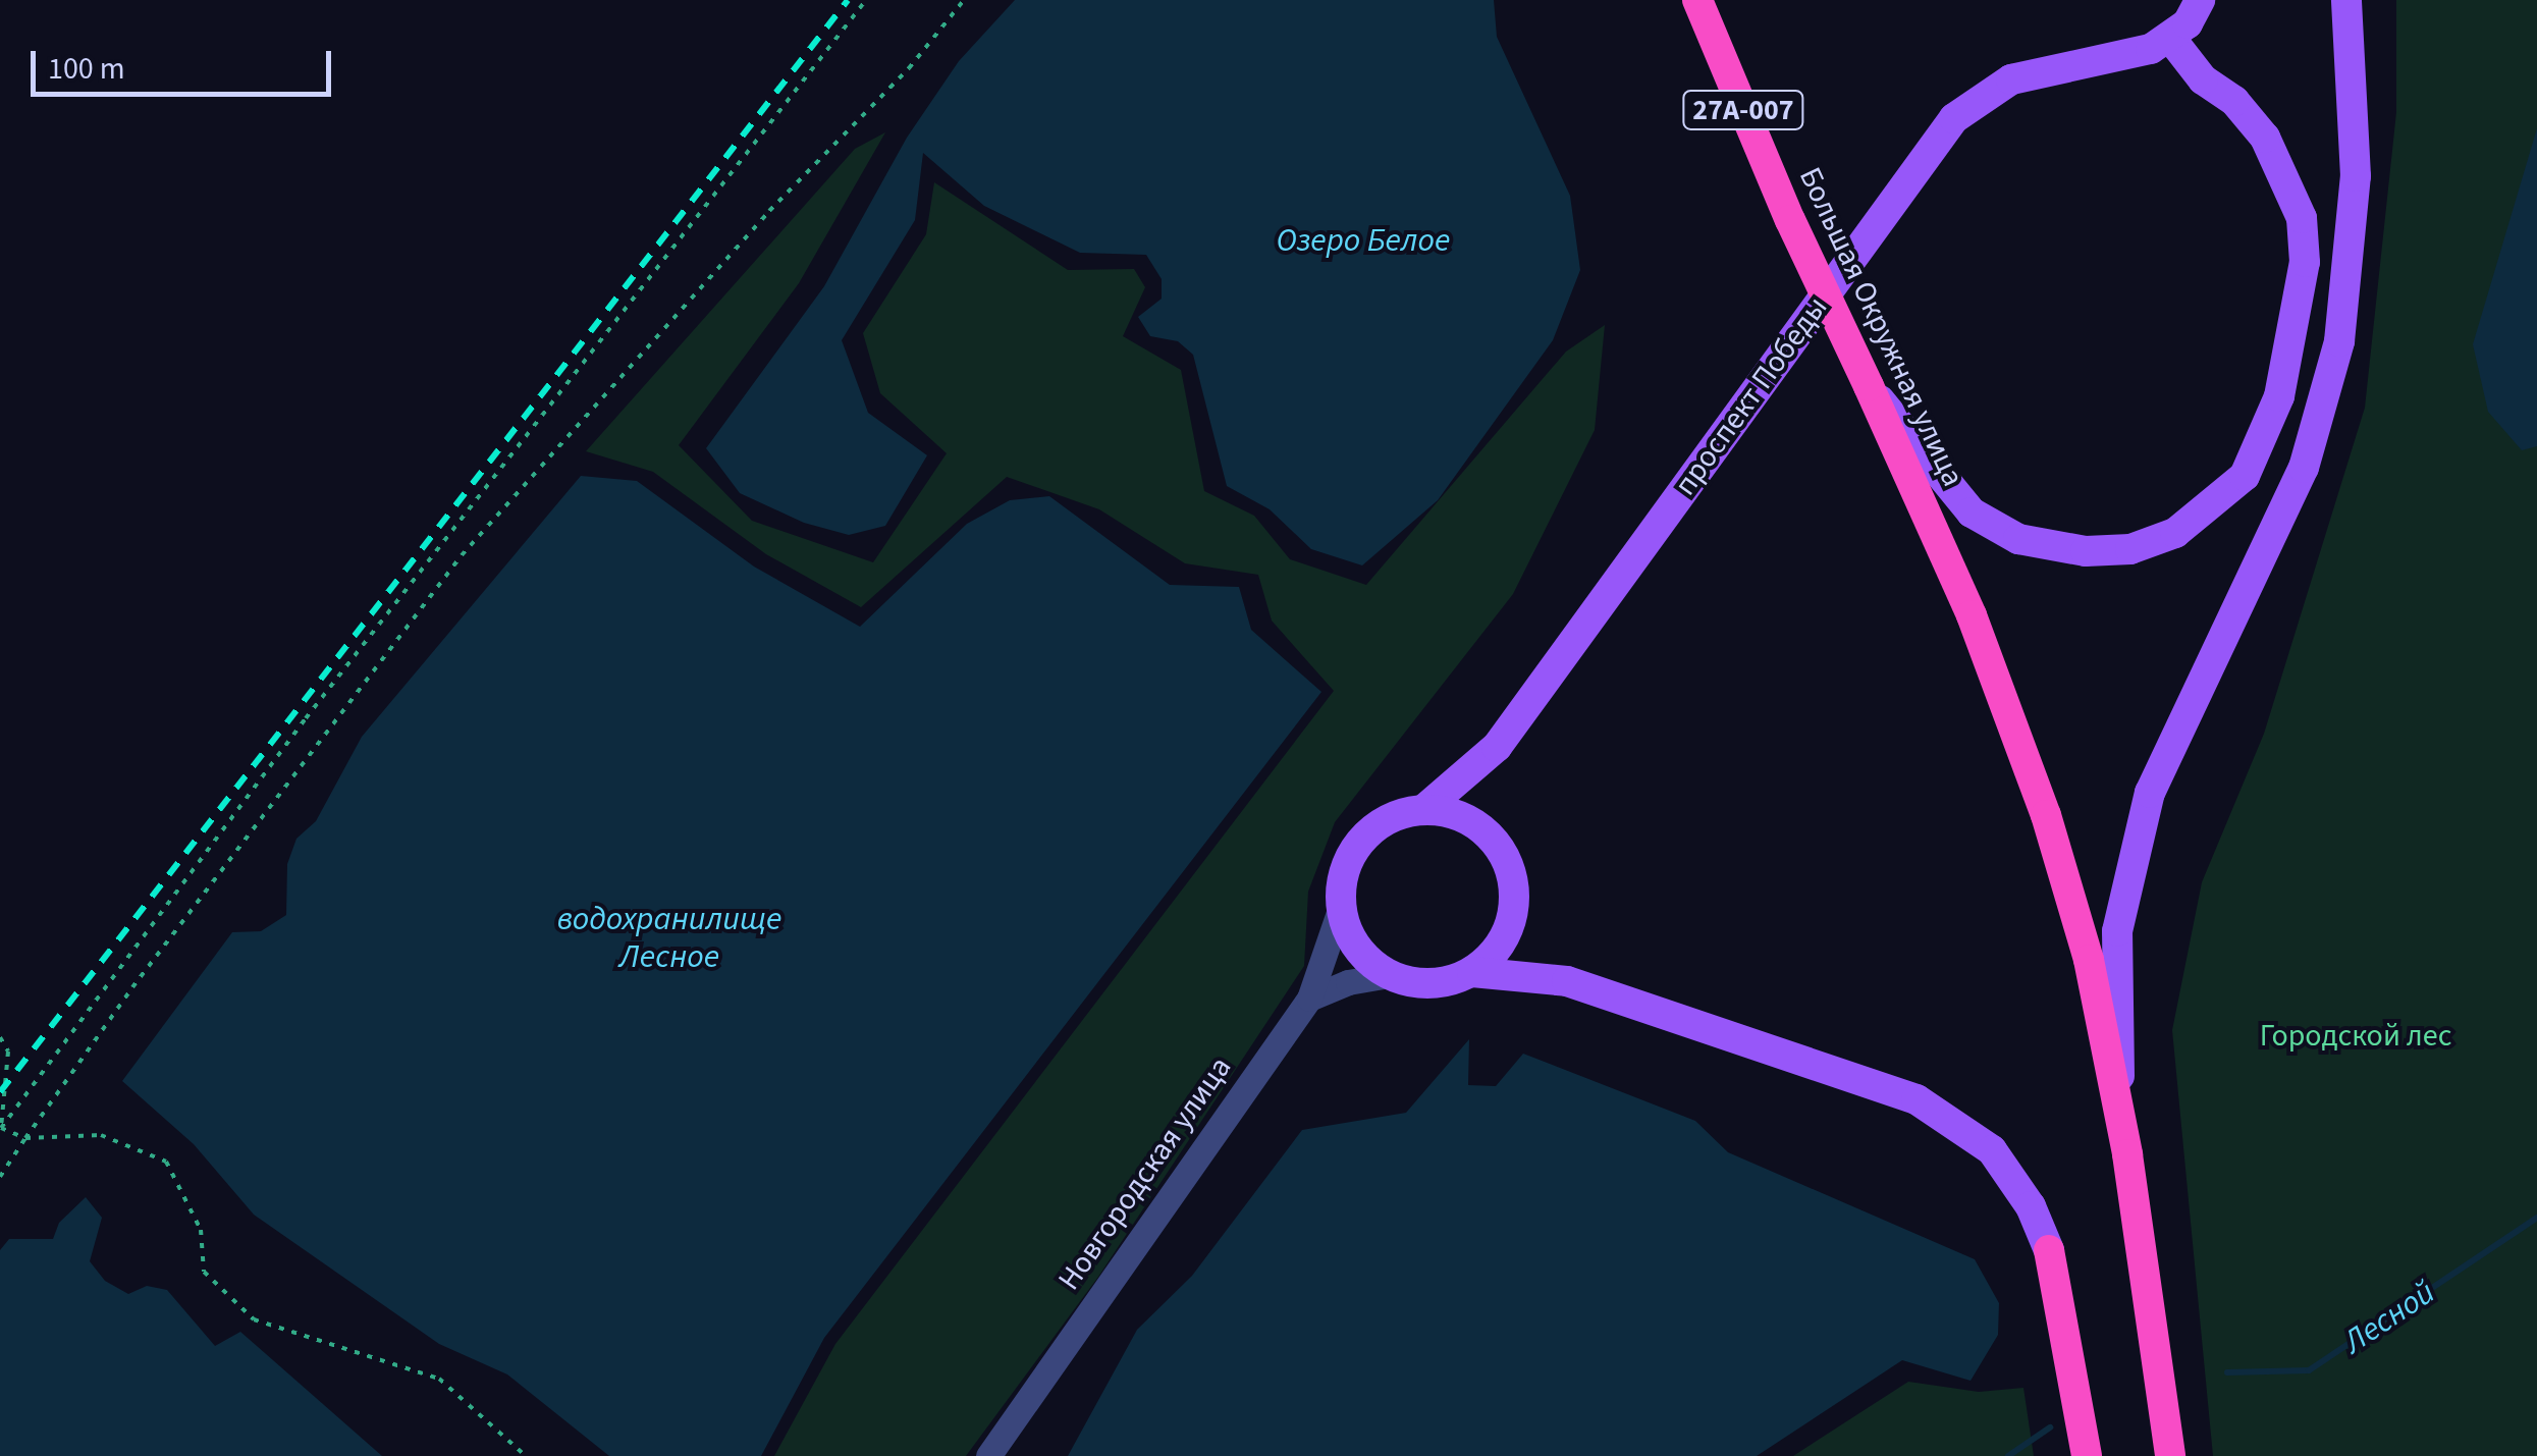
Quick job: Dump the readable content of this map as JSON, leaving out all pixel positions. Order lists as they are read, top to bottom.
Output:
{
  "streets": {
    "highway": ["27А-007", "Большая Окружная улица"],
    "main road": ["проспект Победы"],
    "street": ["Новгородская улица"]
  },
  "crossings": [
    ["проспект Победы", "Новгородская улица"]
  ],
  "water": ["Озеро Белое", "водохранилище Лесное", "Лесной"],
  "parks": ["Городской лес"],
  "scale_bar": "100 m"
}
